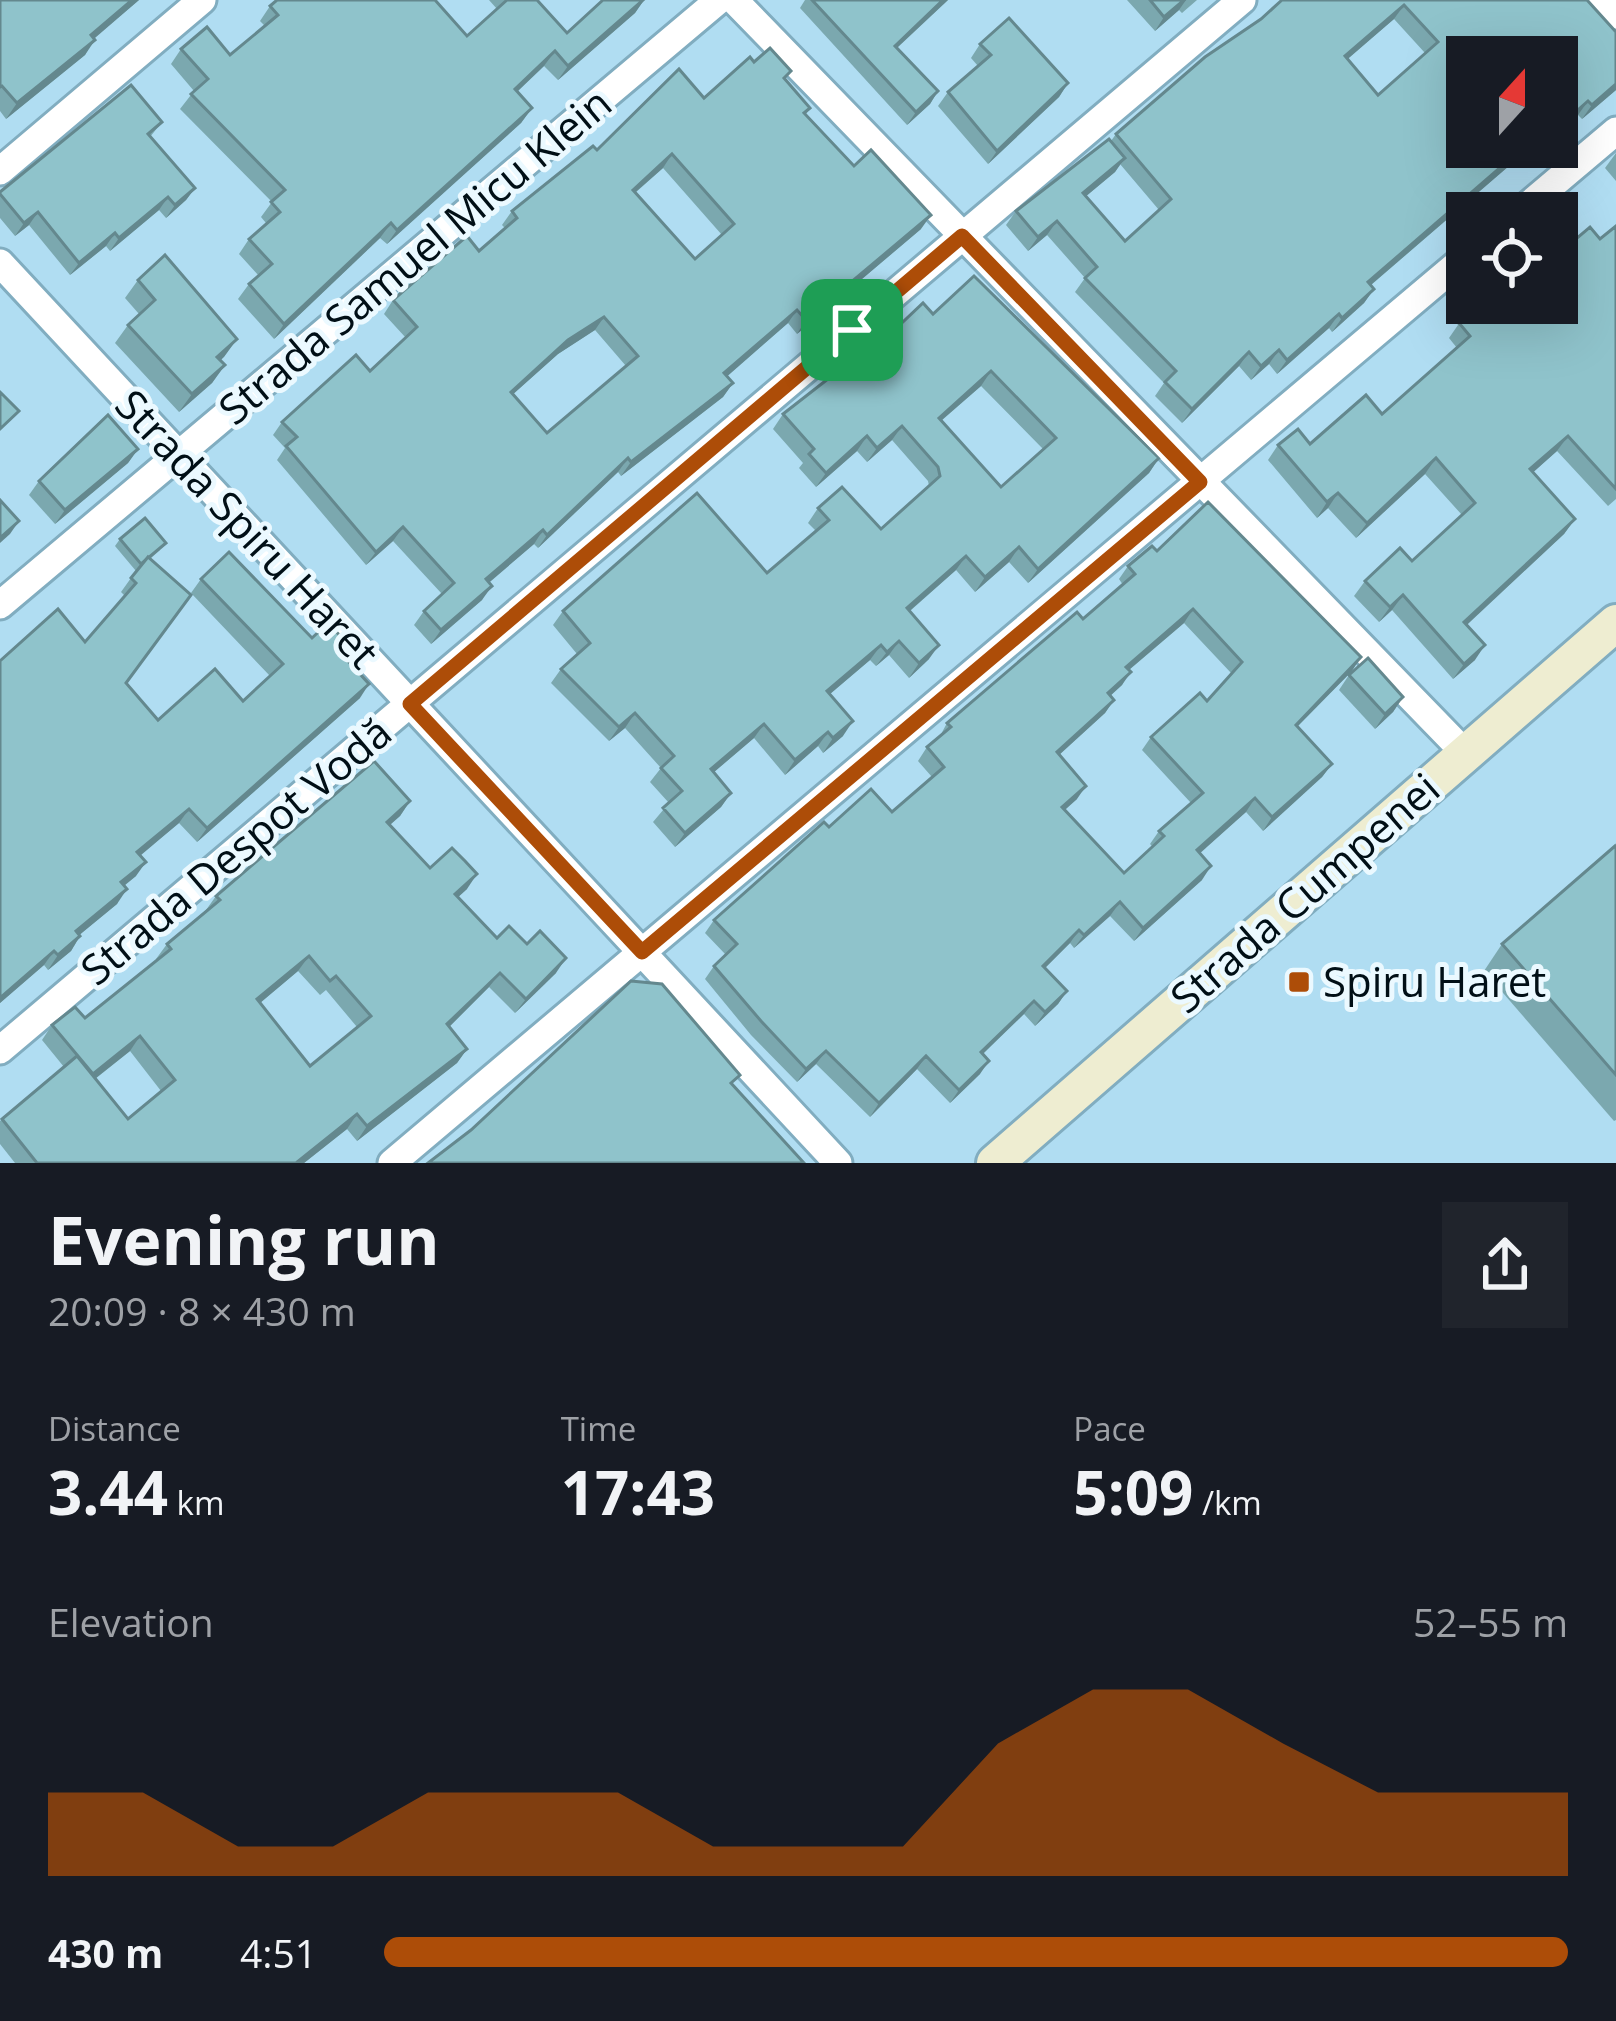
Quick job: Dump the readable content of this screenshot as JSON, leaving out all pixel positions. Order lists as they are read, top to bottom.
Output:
{
  "streets": {
    "main road": ["Strada Cumpenei"],
    "street": ["Strada Samuel Micu Klein", "Strada Spiru Haret", "Strada Despot Vodă"]
  },
  "crossings": [
    ["Strada Samuel Micu Klein", "Strada Spiru Haret"],
    ["Strada Spiru Haret", "Strada Despot Vodă"]
  ],
  "places": {
    "transit": ["Spiru Haret"]
  },
  "north": "top",
  "page": {
    "heading": ["Evening run", "20:09 · 8 × 430 m"],
    "stats": [
      ["Distance", "3.44 km"],
      ["Time", "17:43"],
      ["Pace", "5:09 /km"]
    ],
    "chart": ["Elevation", "52–55 m"],
    "list": [
      {
        "name": "430 m",
        "note": "4:51"
      }
    ]
  }
}
